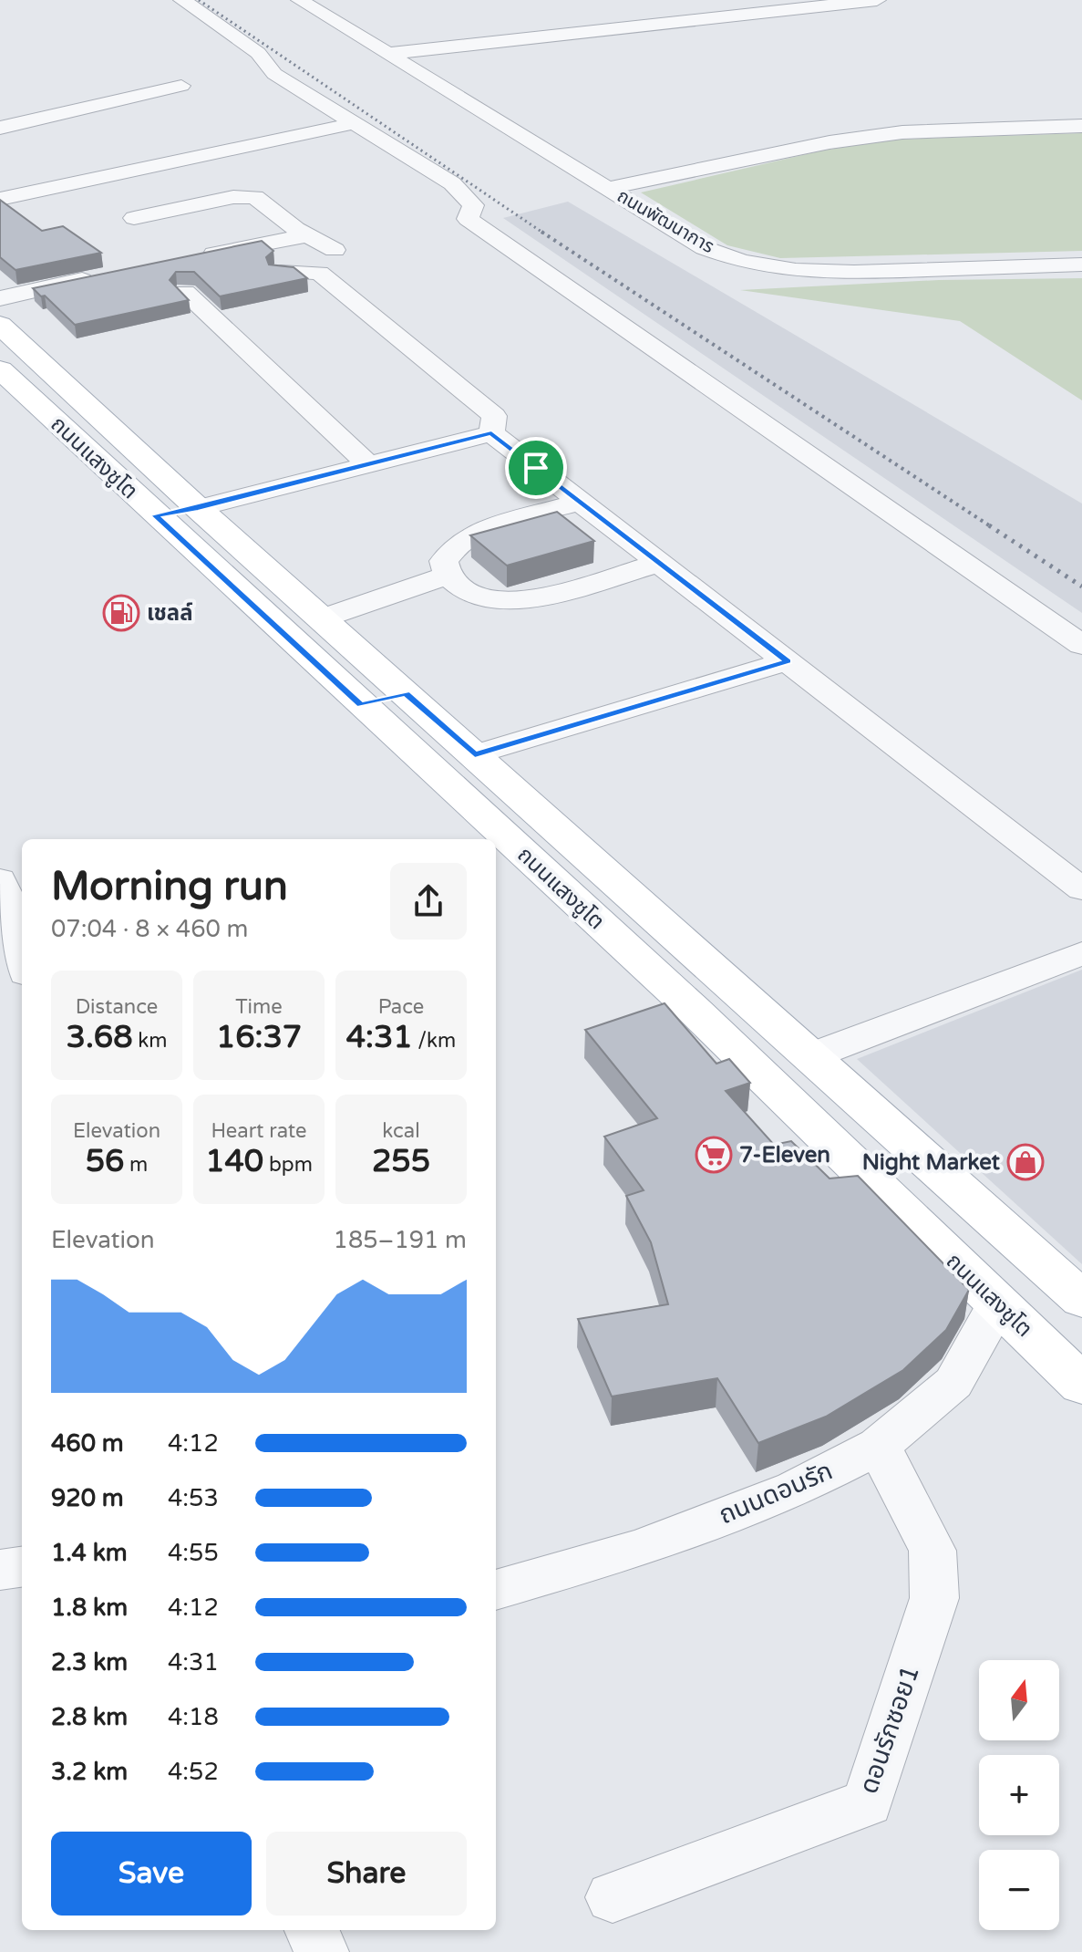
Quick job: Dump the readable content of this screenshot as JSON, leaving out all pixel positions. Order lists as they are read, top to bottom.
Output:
{
  "streets": {
    "main road": ["ถนนแสงชูโต"],
    "street": ["ถนนพัฒนาการ", "ถนนดอนรัก", "ดอนรักซอย1"]
  },
  "crossings": [
    ["ถนนแสงชูโต", "ถนนดอนรัก"],
    ["ถนนดอนรัก", "ดอนรักซอย1"]
  ],
  "places": {
    "fuel station": ["เชลล์"],
    "supermarket": ["7-Eleven"],
    "shop": ["Night Market"]
  },
  "north": "top",
  "page": {
    "heading": ["Morning run", "07:04 · 8 × 460 m"],
    "stats": [
      ["Distance", "3.68 km"],
      ["Time", "16:37"],
      ["Pace", "4:31 /km"],
      ["Elevation", "56 m"],
      ["Heart rate", "140 bpm"],
      ["kcal", "255"]
    ],
    "chart": ["Elevation", "185–191 m"],
    "list": [
      {
        "name": "460 m",
        "note": "4:12"
      },
      {
        "name": "920 m",
        "note": "4:53"
      },
      {
        "name": "1.4 km",
        "note": "4:55"
      },
      {
        "name": "1.8 km",
        "note": "4:12"
      },
      {
        "name": "2.3 km",
        "note": "4:31"
      },
      {
        "name": "2.8 km",
        "note": "4:18"
      },
      {
        "name": "3.2 km",
        "note": "4:52"
      }
    ],
    "map_buttons": ["+", "−"],
    "buttons": ["Save", "Share"]
  }
}
